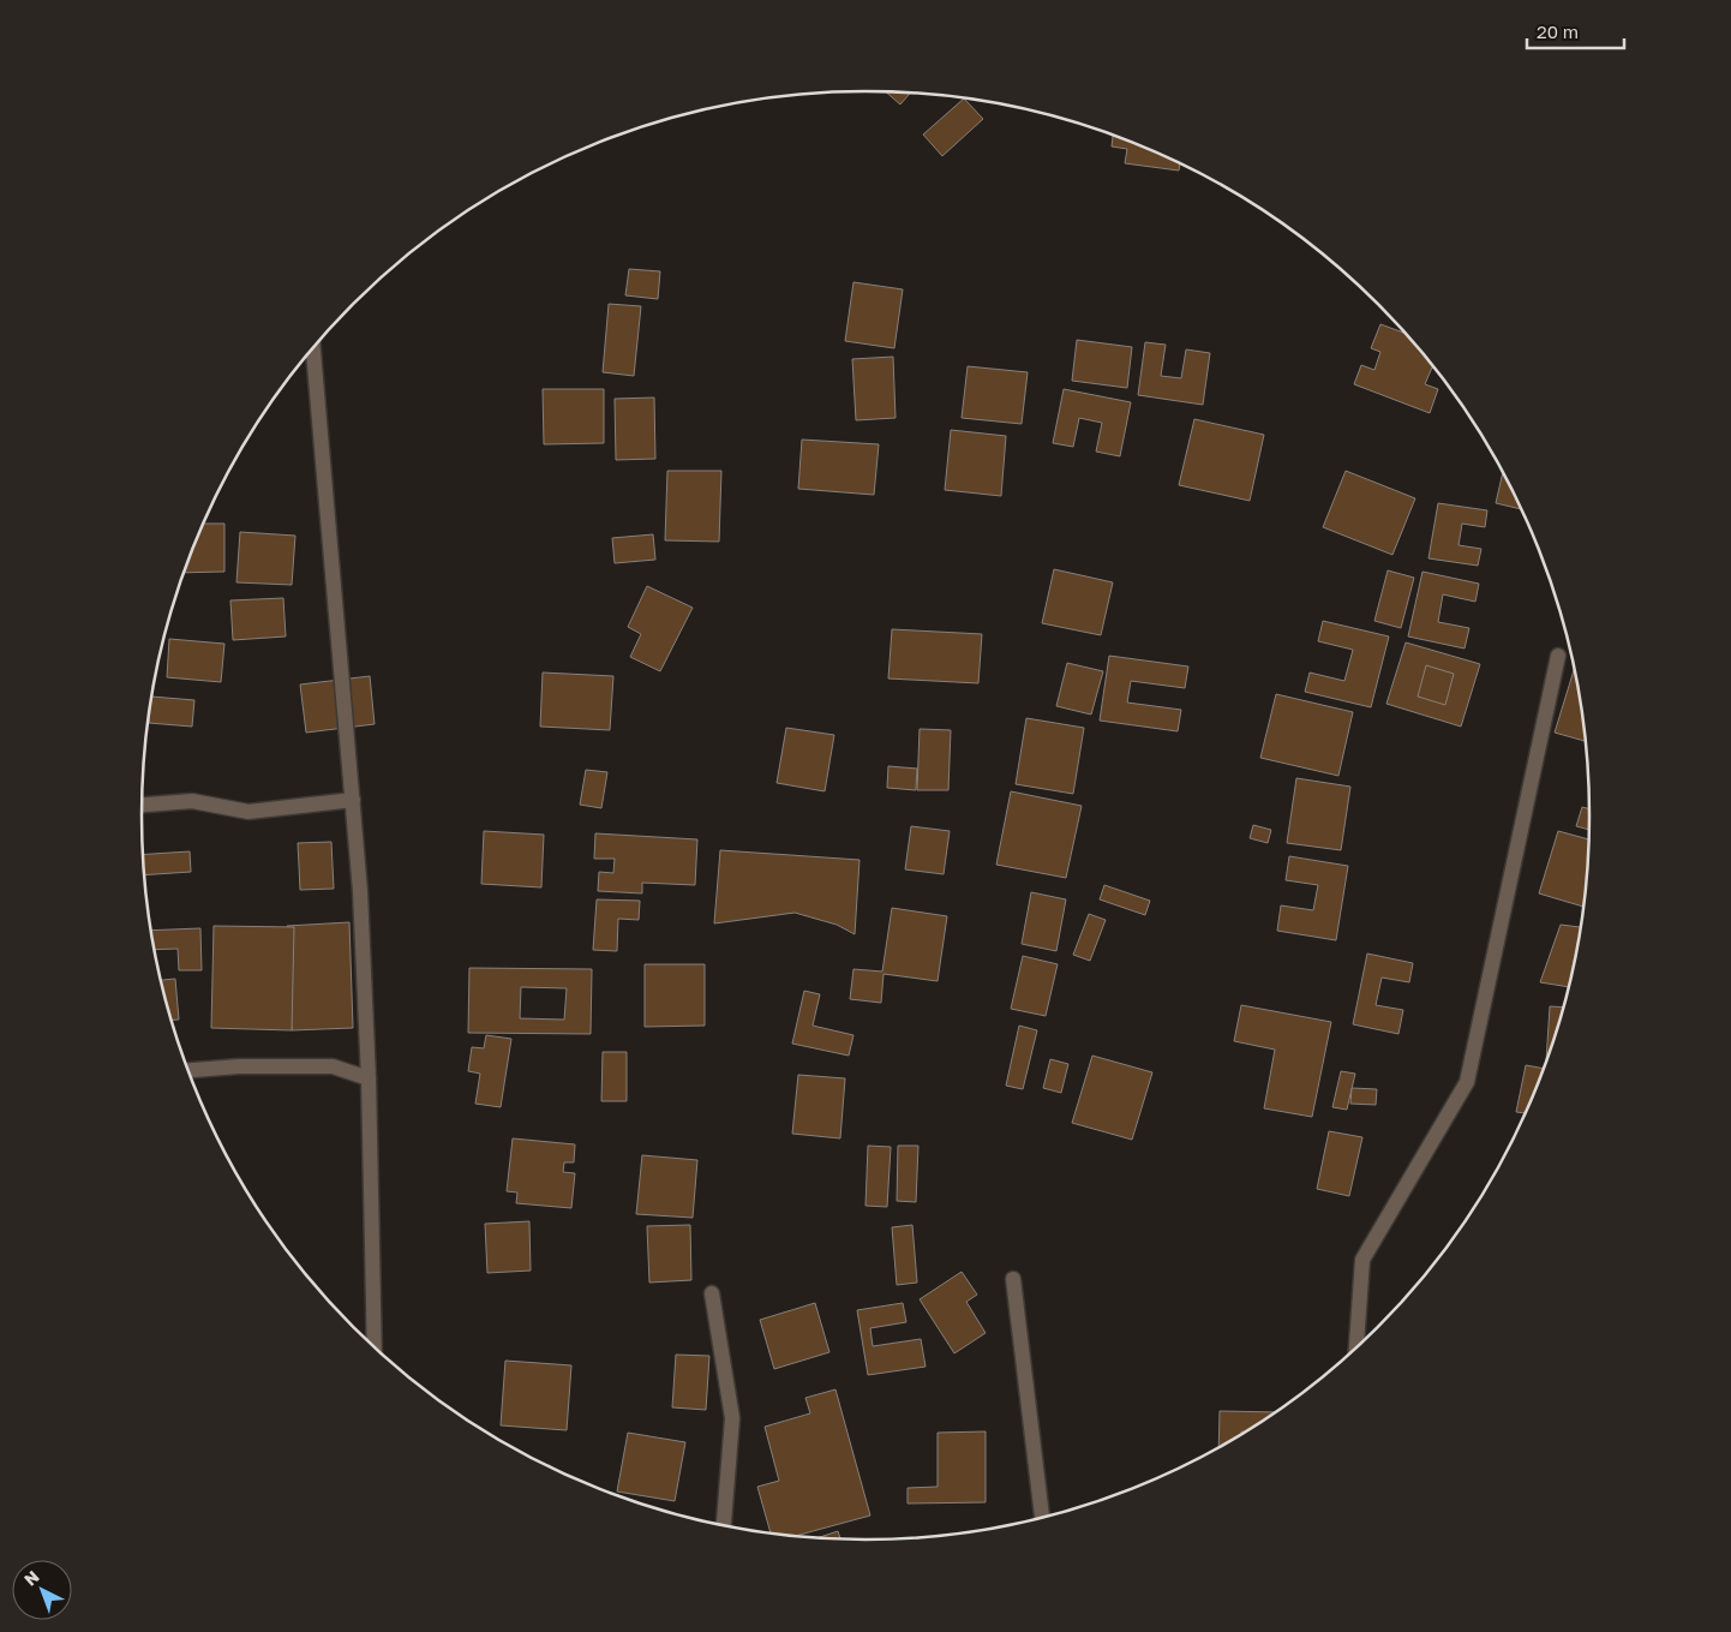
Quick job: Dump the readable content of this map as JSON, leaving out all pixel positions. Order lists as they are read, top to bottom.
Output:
{
  "scale_bar": "20 m",
  "north": "top left"
}
